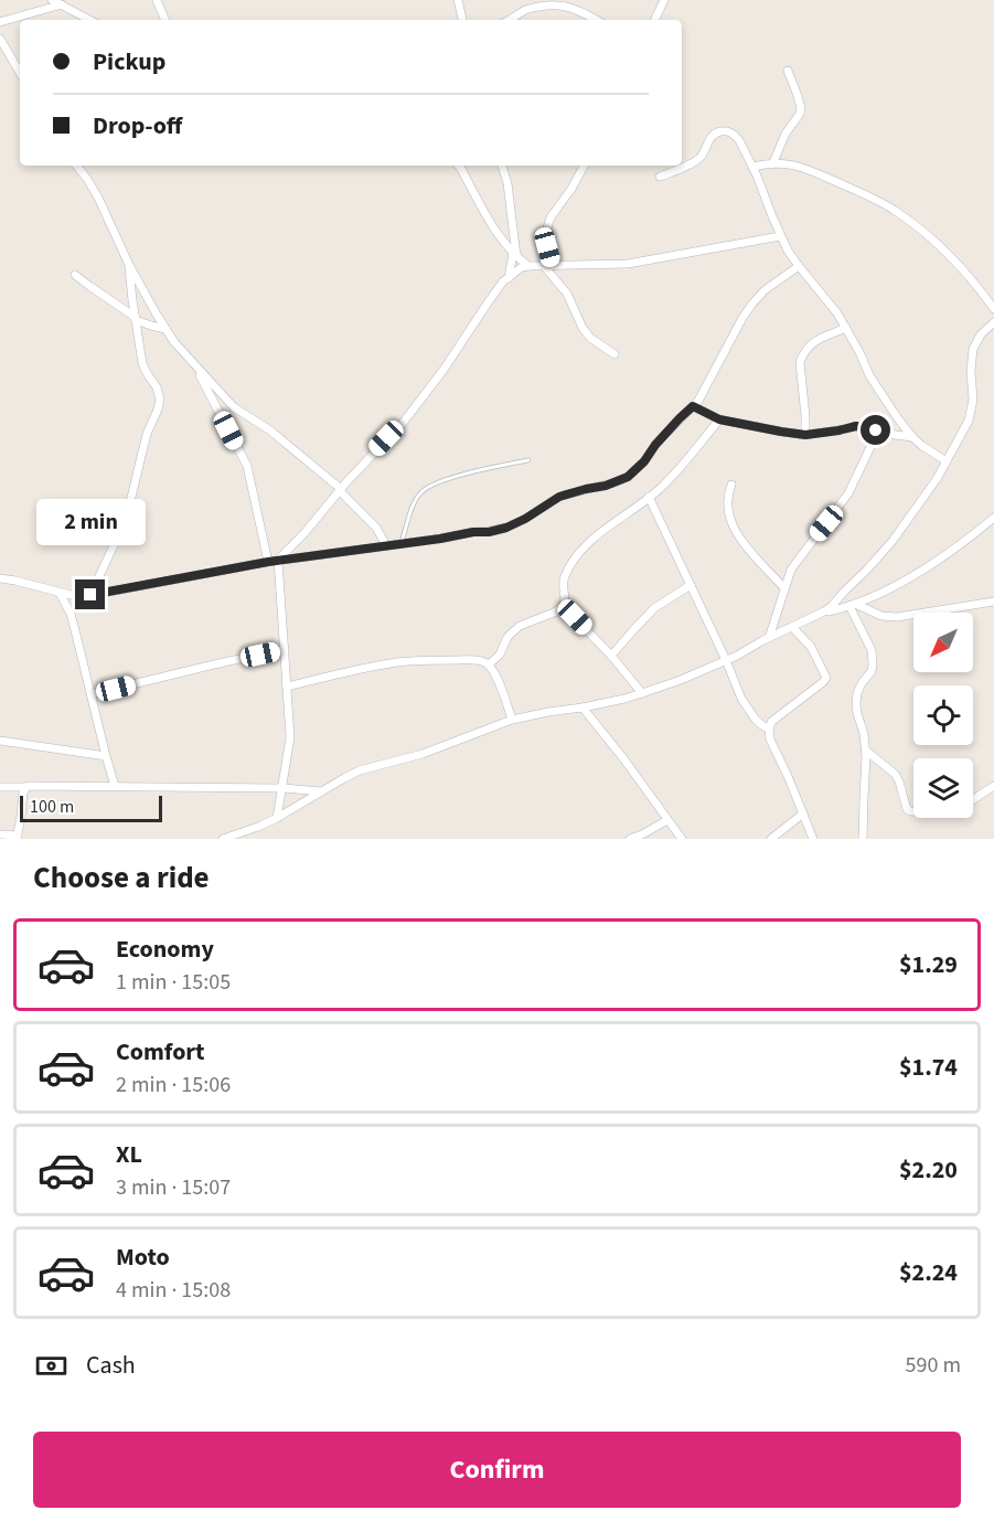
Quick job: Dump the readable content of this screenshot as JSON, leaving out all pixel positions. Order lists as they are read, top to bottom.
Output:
{
  "scale_bar": "100 m",
  "north": "bottom left",
  "page": {
    "banner": ["Pickup", "Drop-off"],
    "bubble": "2 min",
    "scale": "100 m",
    "heading": "Choose a ride",
    "list": [
      {
        "name": "Economy",
        "note": "1 min · 15:05",
        "value": "$1.29"
      },
      {
        "name": "Comfort",
        "note": "2 min · 15:06",
        "value": "$1.74"
      },
      {
        "name": "XL",
        "note": "3 min · 15:07",
        "value": "$2.20"
      },
      {
        "name": "Moto",
        "note": "4 min · 15:08",
        "value": "$2.24"
      }
    ],
    "pay": ["Cash", "590 m"],
    "buttons": "Confirm"
  }
}
